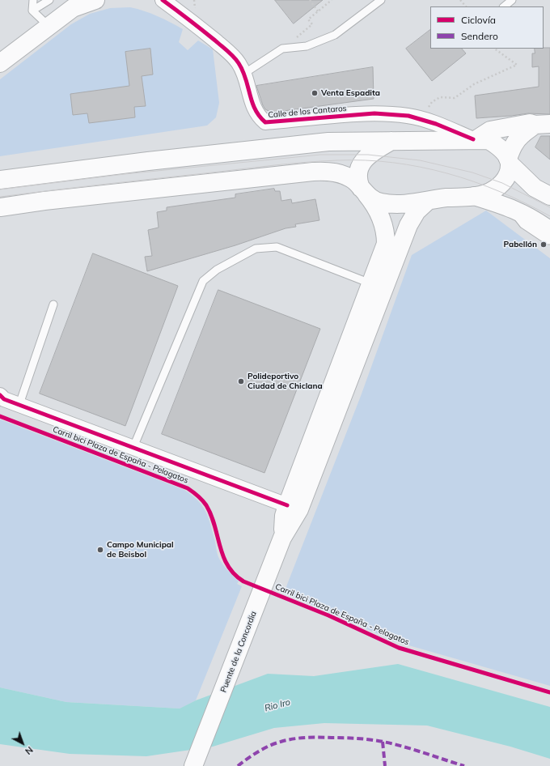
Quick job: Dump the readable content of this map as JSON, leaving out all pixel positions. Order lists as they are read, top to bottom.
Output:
{
  "streets": {
    "main road": ["Puente de la Concordia"],
    "street": ["Calle de los Cantaros"],
    "cycle path": ["Carril bici Plaza de España - Pelagatos"]
  },
  "water": ["Rio Iro"],
  "places": [
    "Venta Espadita",
    "Pabellón",
    "Polideportivo Ciudad de Chiclana",
    "Campo Municipal de Beisbol"
  ],
  "legend": ["Ciclovía", "Sendero"],
  "north": "bottom right"
}
